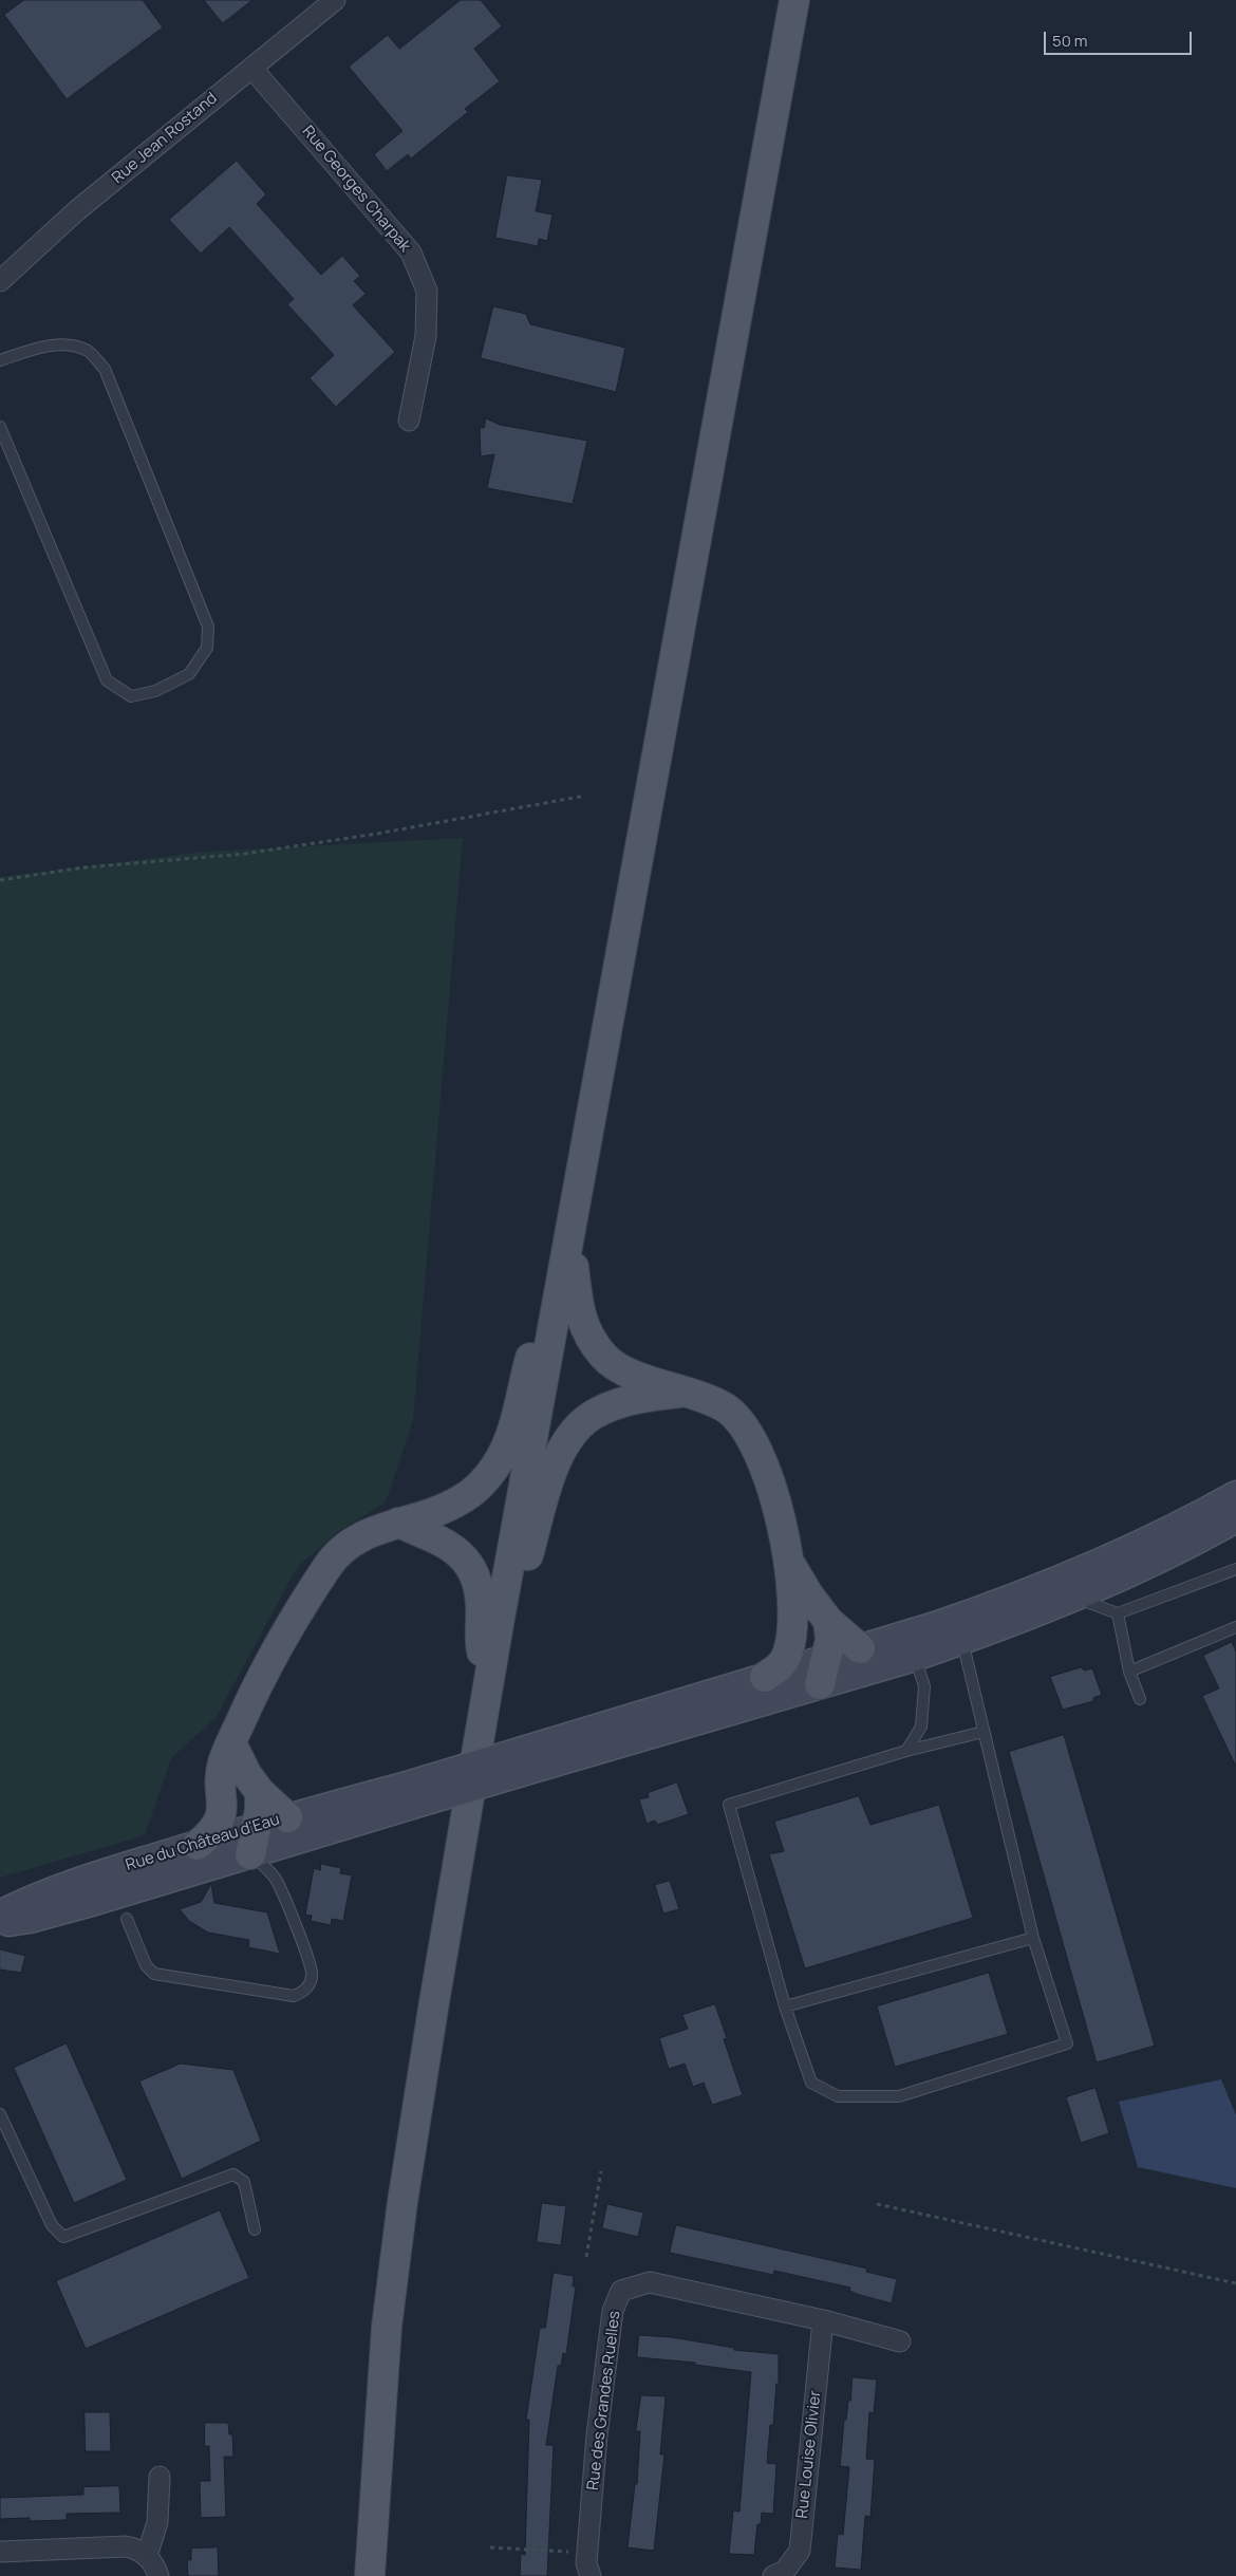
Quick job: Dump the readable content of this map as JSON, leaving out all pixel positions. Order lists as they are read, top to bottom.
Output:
{
  "streets": {
    "main road": ["Rue du Château d'Eau"],
    "street": [
      "Rue Jean Rostand",
      "Rue Georges Charpak",
      "Rue des Grandes Ruelles",
      "Rue Louise Olivier"
    ]
  },
  "crossings": [
    ["Rue Jean Rostand", "Rue Georges Charpak"],
    ["Rue des Grandes Ruelles", "Rue Louise Olivier"]
  ],
  "scale_bar": "50 m"
}
